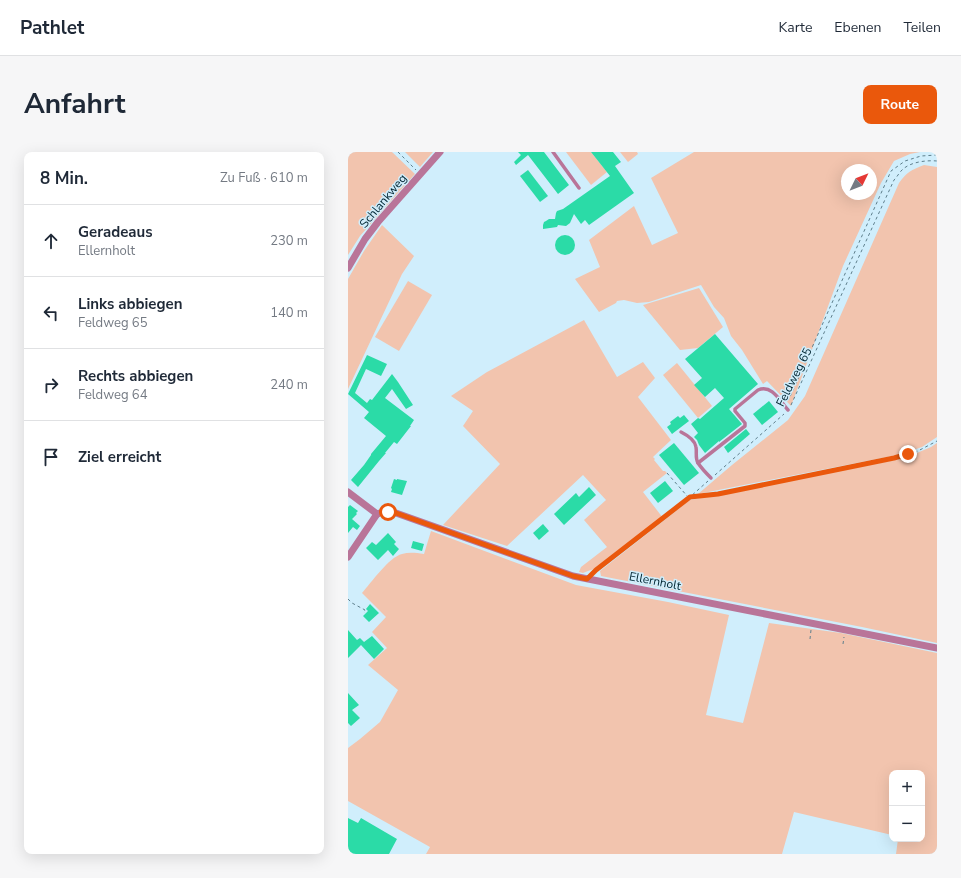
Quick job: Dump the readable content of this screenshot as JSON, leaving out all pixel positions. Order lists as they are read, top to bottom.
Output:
{
  "streets": {
    "street": ["Schlankweg", "Ellernholt"],
    "path": ["Feldweg 65"]
  },
  "crossings": [
    ["Feldweg 65", "Ellernholt"]
  ],
  "north": "top right",
  "page": {
    "header": "Pathlet",
    "nav": ["Karte", "Ebenen", "Teilen"],
    "title": "Anfahrt",
    "buttons": "Route",
    "heading": ["8 Min.", "Zu Fuß · 610 m"],
    "list": [
      ["Geradeaus", "Ellernholt", "230 m"],
      ["Links abbiegen", "Feldweg 65", "140 m"],
      ["Rechts abbiegen", "Feldweg 64", "240 m"],
      "Ziel erreicht"
    ],
    "map_buttons": ["+", "−"]
  }
}
